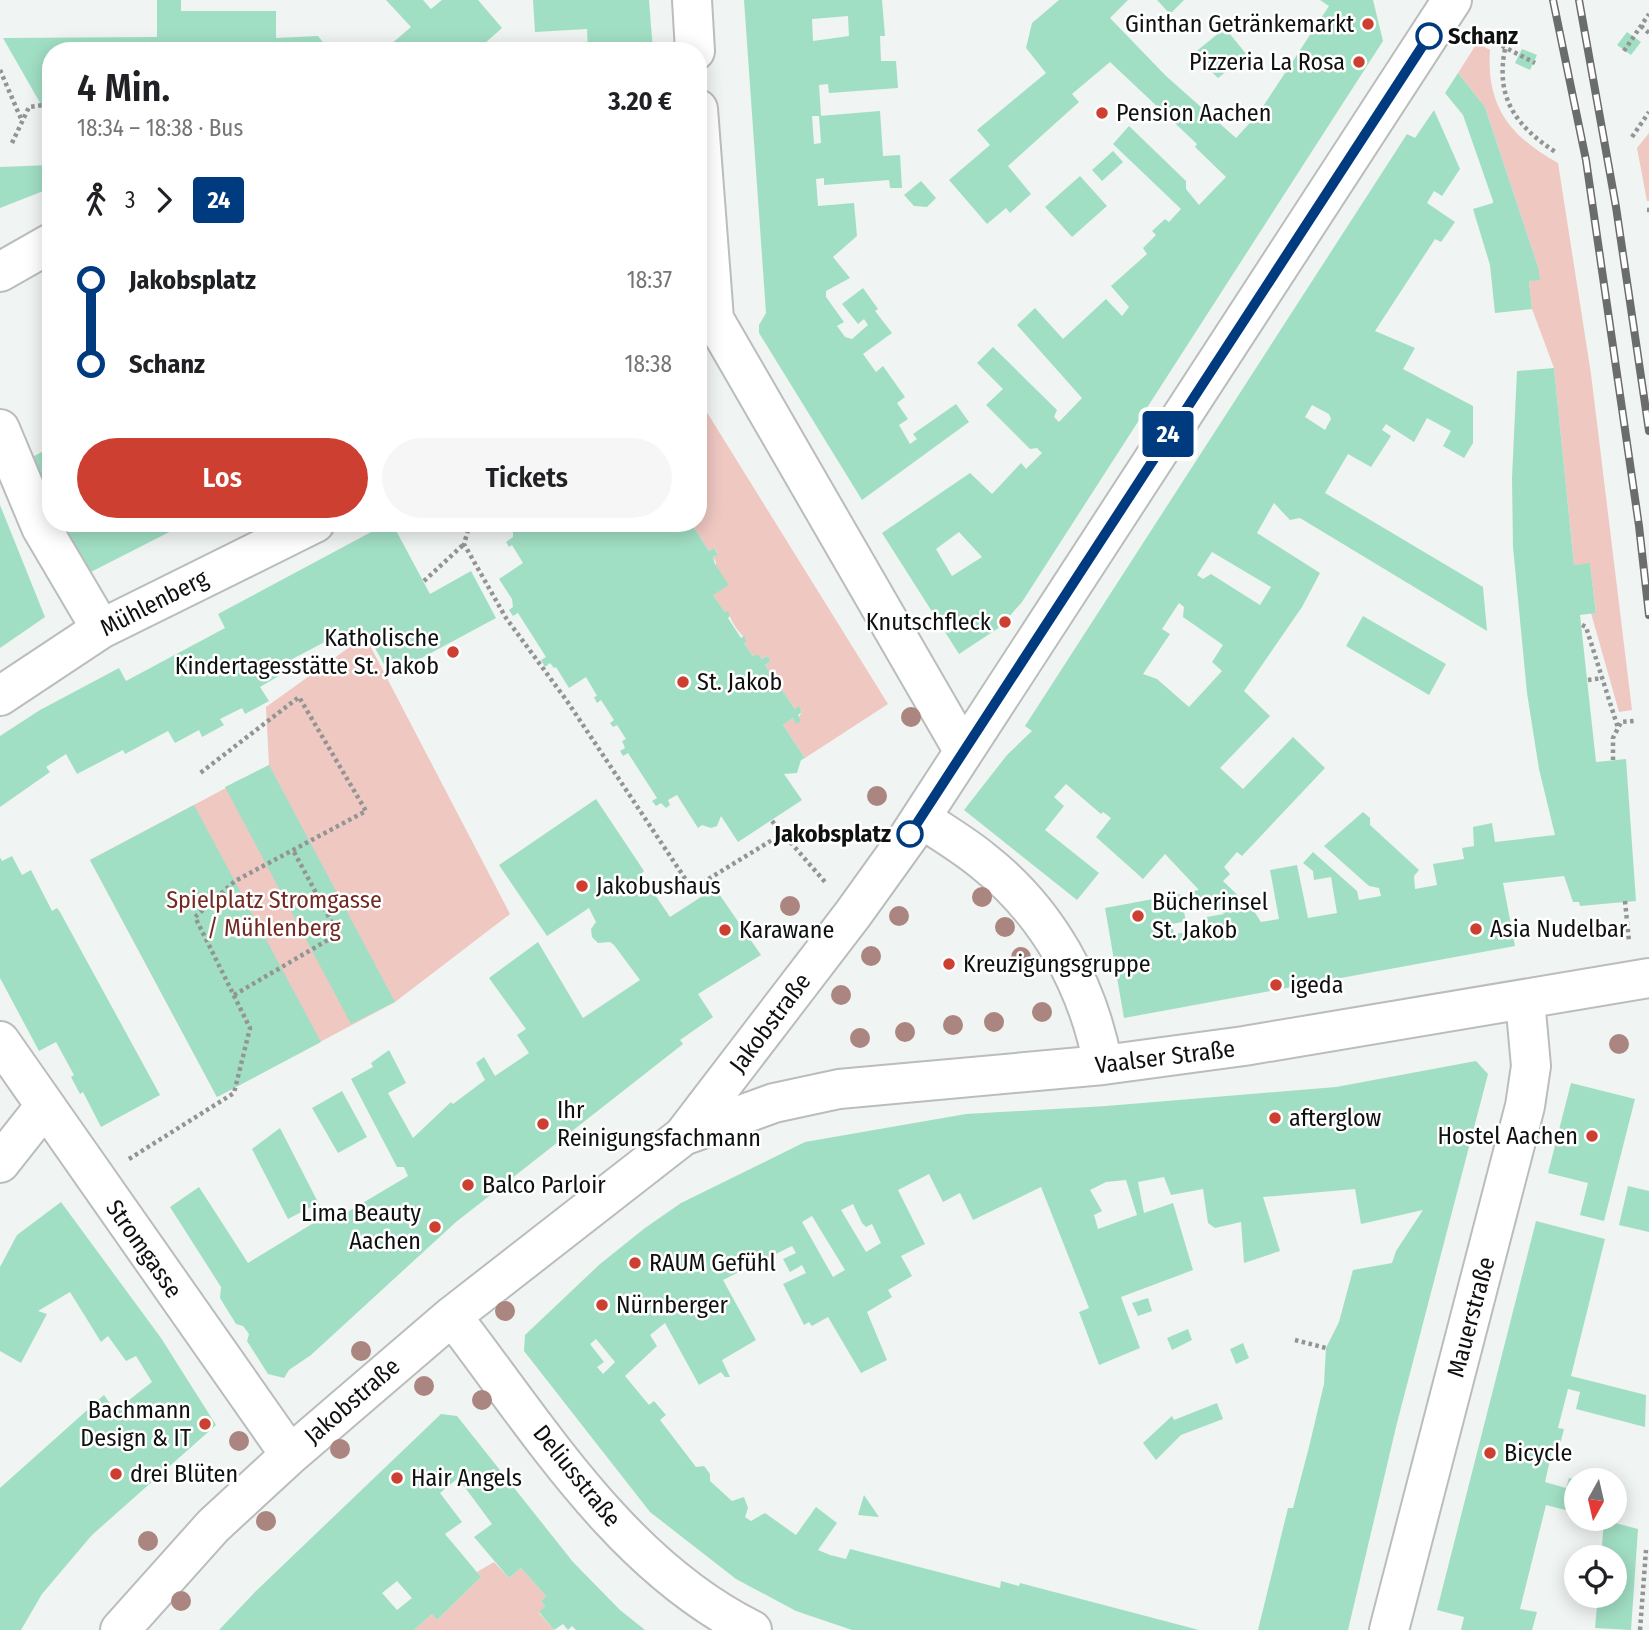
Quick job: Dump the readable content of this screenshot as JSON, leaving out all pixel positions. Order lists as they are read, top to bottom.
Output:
{
  "streets": {
    "street": [
      "Mühlenberg",
      "Jakobstraße",
      "Vaalser Straße",
      "Stromgasse",
      "Mauerstraße",
      "Deliusstraße"
    ]
  },
  "crossings": [
    ["Jakobstraße", "Vaalser Straße"],
    ["Jakobstraße", "Stromgasse"],
    ["Jakobstraße", "Deliusstraße"],
    ["Vaalser Straße", "Mauerstraße"]
  ],
  "parks": ["Spielplatz Stromgasse / Mühlenberg"],
  "places": [
    "Ginthan Getränkemarkt",
    "Schanz",
    "Pizzeria La Rosa",
    "Pension Aachen",
    "Knutschfleck",
    "Katholische Kindertagesstätte St. Jakob",
    "St. Jakob",
    "Jakobsplatz",
    "Jakobushaus",
    "Bücherinsel St. Jakob",
    "Asia Nudelbar",
    "Karawane",
    "Kreuzigungsgruppe",
    "igeda",
    "afterglow",
    "Ihr Reinigungsfachmann",
    "Hostel Aachen",
    "Balco Parloir",
    "Lima Beauty Aachen",
    "RAUM Gefühl",
    "Nürnberger",
    "Bachmann Design & IT",
    "Bicycle",
    "drei Blüten",
    "Hair Angels"
  ],
  "lines": ["bus line 24"],
  "north": "bottom",
  "page": {
    "on_map": "24",
    "heading": ["4 Min.", "18:34 – 18:38 · Bus", "3.20 €"],
    "legs": ["3", "24"],
    "list": [
      {
        "name": "Jakobsplatz",
        "value": "18:37"
      },
      {
        "name": "Schanz",
        "value": "18:38"
      }
    ],
    "buttons": ["Los", "Tickets"]
  }
}
